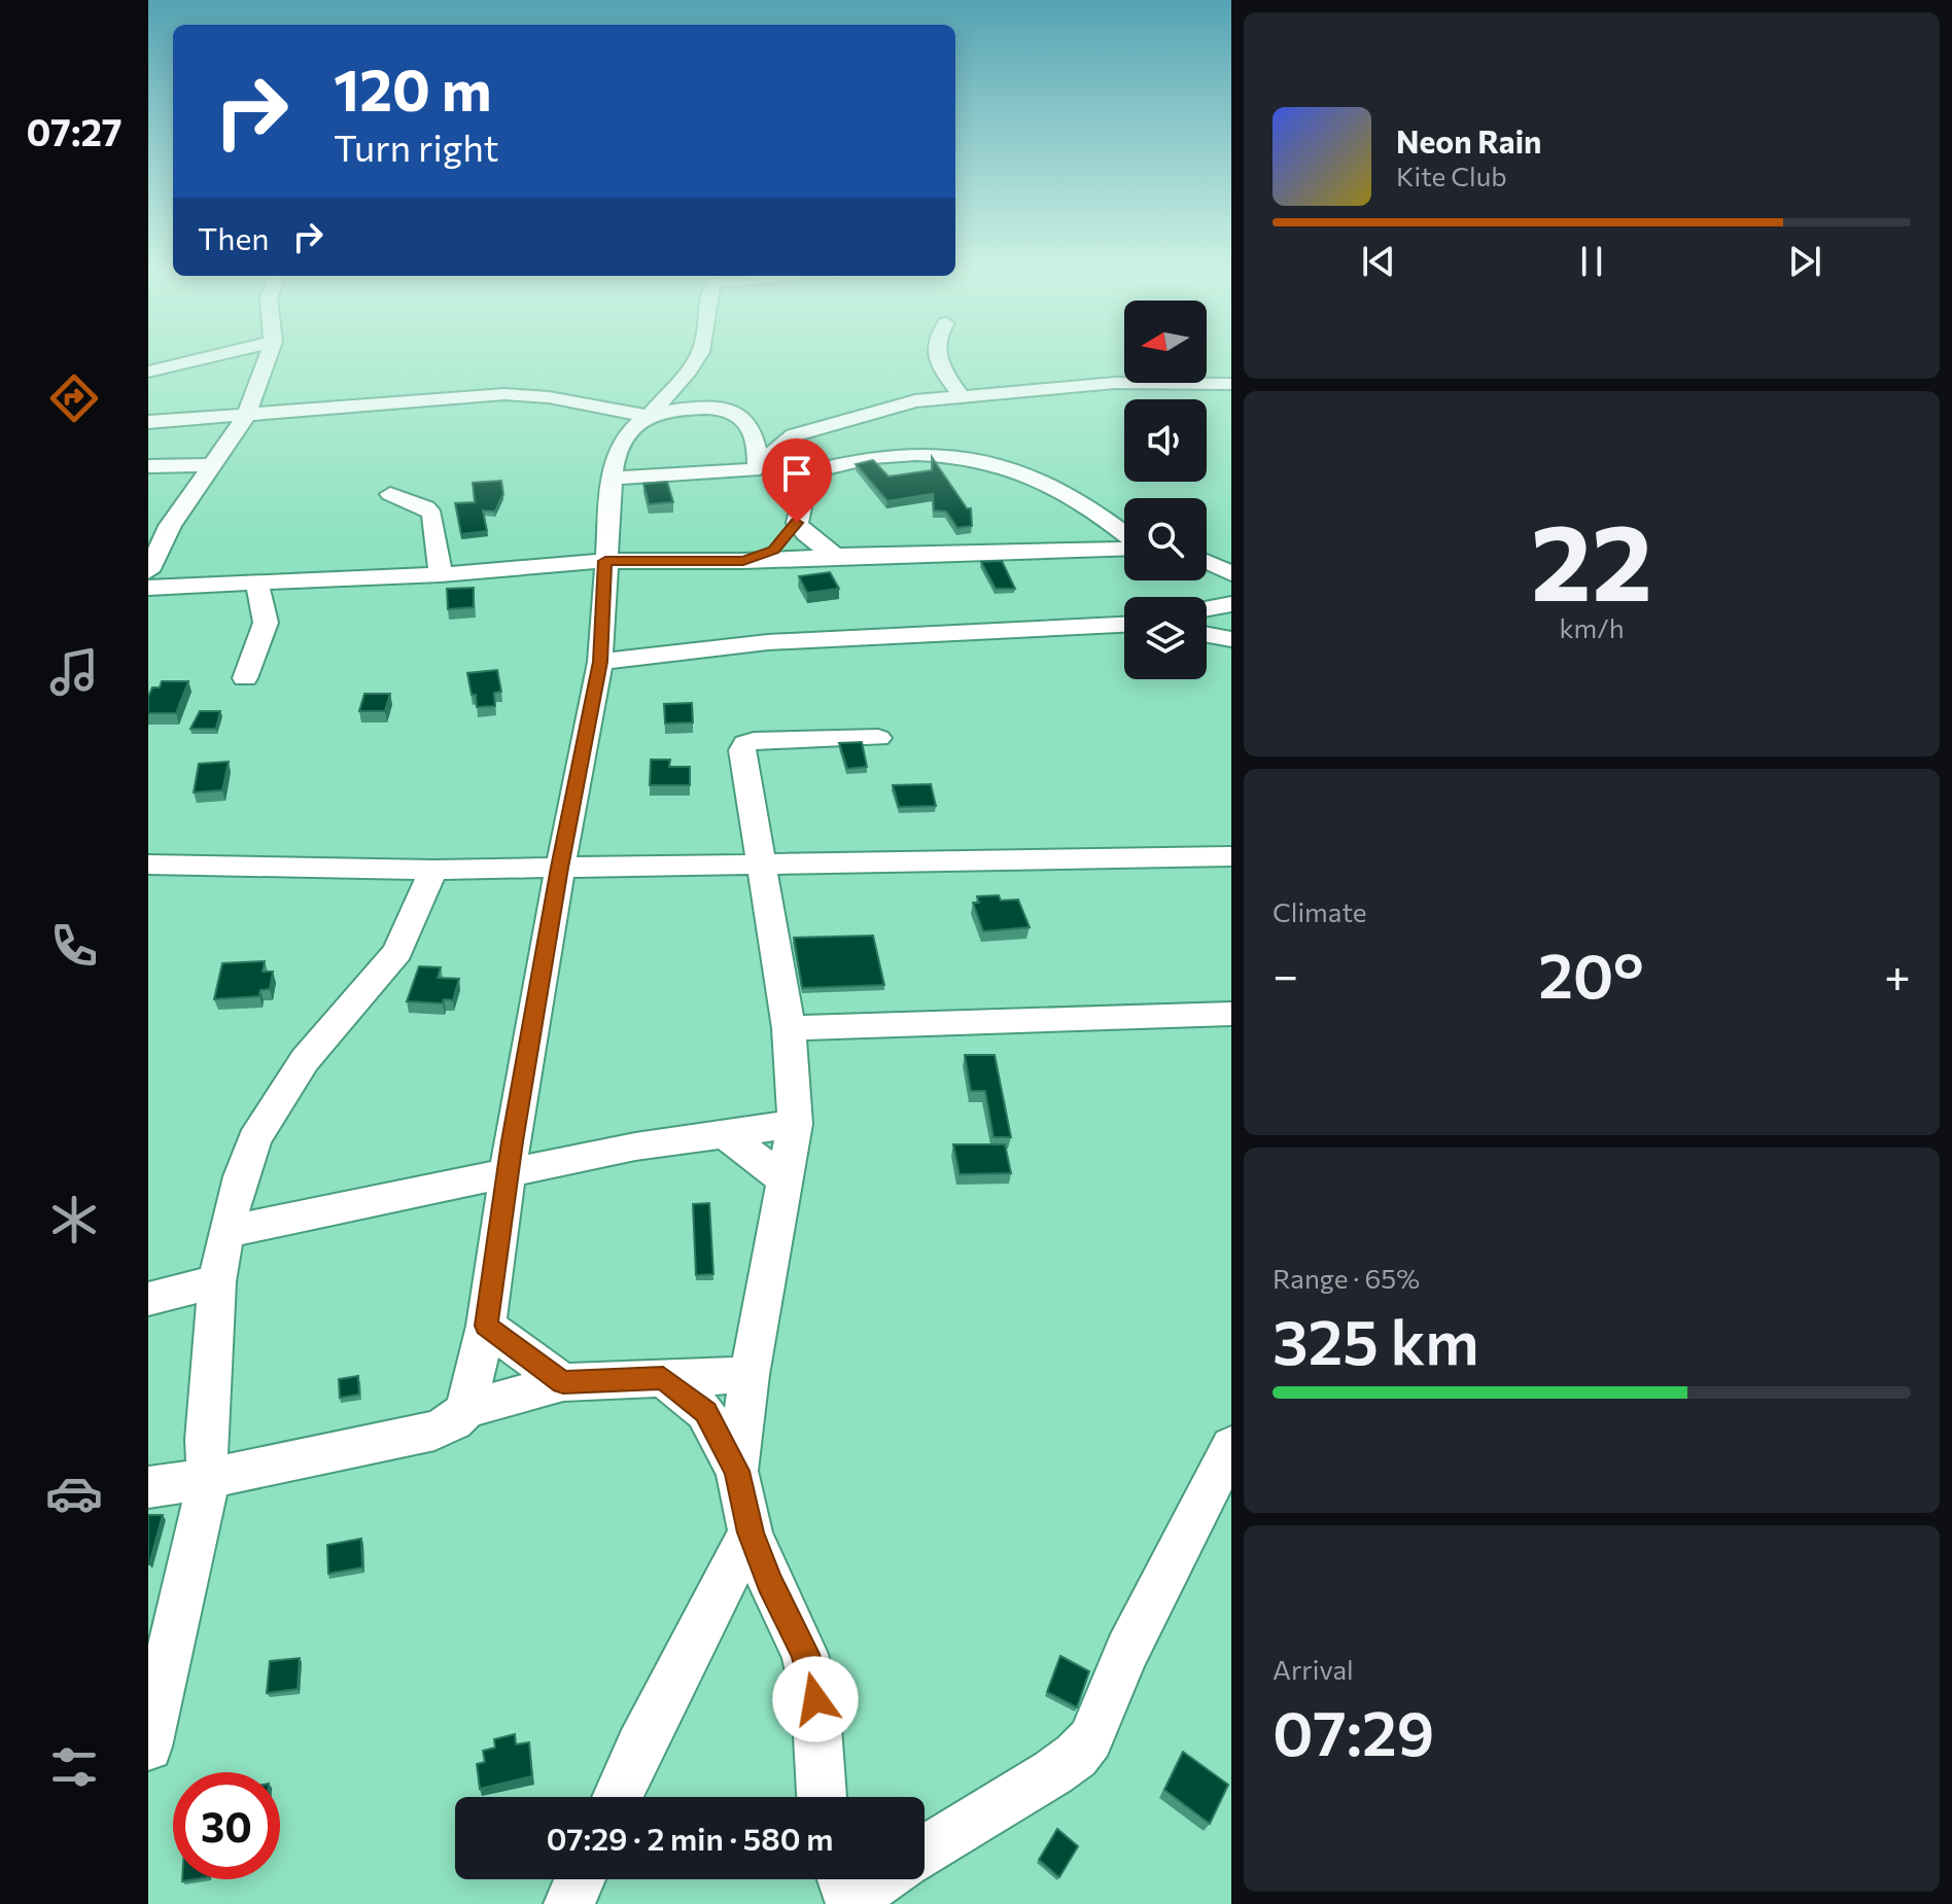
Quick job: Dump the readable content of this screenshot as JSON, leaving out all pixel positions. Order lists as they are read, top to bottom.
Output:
{
  "north": "left",
  "page": {
    "tabs": "07:27",
    "turn": ["120 m", "Turn right"],
    "song": ["Neon Rain", "Kite Club"],
    "then": "Then",
    "tile": [
      ["22", "km/h"],
      "Climate",
      ["Range · 65%", "325 km"],
      ["Arrival", "07:29"]
    ],
    "heat": ["−", "20°", "+"],
    "limit": "30",
    "trip": "07:29 · 2 min · 580 m"
  }
}
